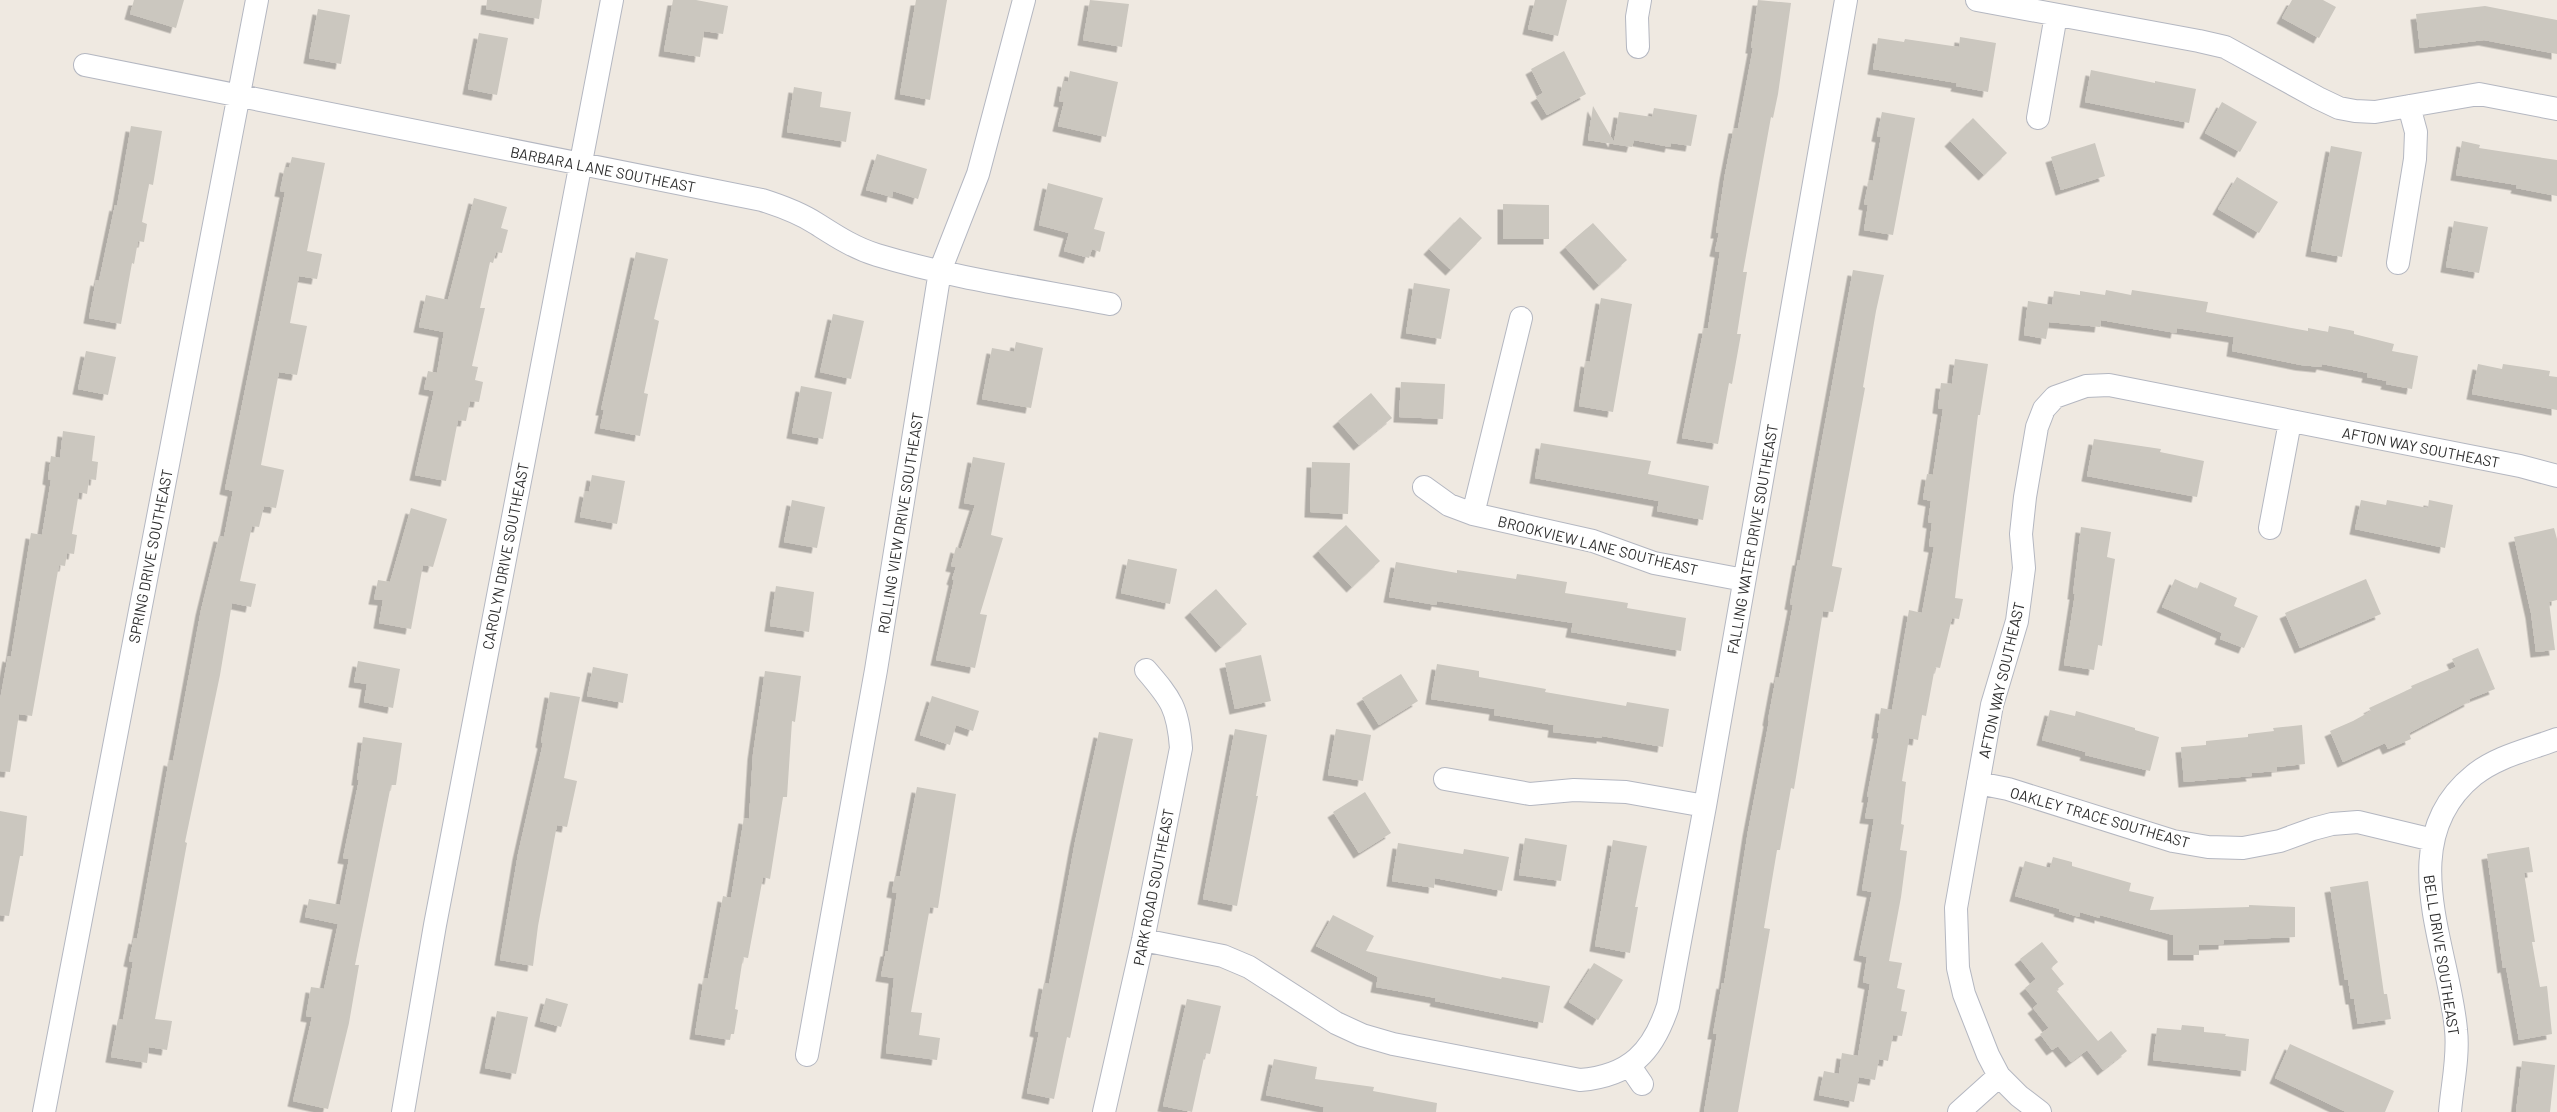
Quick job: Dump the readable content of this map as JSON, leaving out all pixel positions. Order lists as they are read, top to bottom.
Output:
{
  "streets": {
    "street": [
      "BARBARA LANE SOUTHEAST",
      "AFTON WAY SOUTHEAST",
      "ROLLING VIEW DRIVE SOUTHEAST",
      "FALLING WATER DRIVE SOUTHEAST",
      "BROOKVIEW LANE SOUTHEAST",
      "SPRING DRIVE SOUTHEAST",
      "CAROLYN DRIVE SOUTHEAST",
      "OAKLEY TRACE SOUTHEAST",
      "PARK ROAD SOUTHEAST",
      "BELL DRIVE SOUTHEAST"
    ]
  },
  "crossings": [
    ["BARBARA LANE SOUTHEAST", "ROLLING VIEW DRIVE SOUTHEAST"],
    ["BARBARA LANE SOUTHEAST", "SPRING DRIVE SOUTHEAST"],
    ["BARBARA LANE SOUTHEAST", "CAROLYN DRIVE SOUTHEAST"],
    ["AFTON WAY SOUTHEAST", "OAKLEY TRACE SOUTHEAST"],
    ["FALLING WATER DRIVE SOUTHEAST", "BROOKVIEW LANE SOUTHEAST"],
    ["FALLING WATER DRIVE SOUTHEAST", "PARK ROAD SOUTHEAST"],
    ["OAKLEY TRACE SOUTHEAST", "BELL DRIVE SOUTHEAST"]
  ]
}
